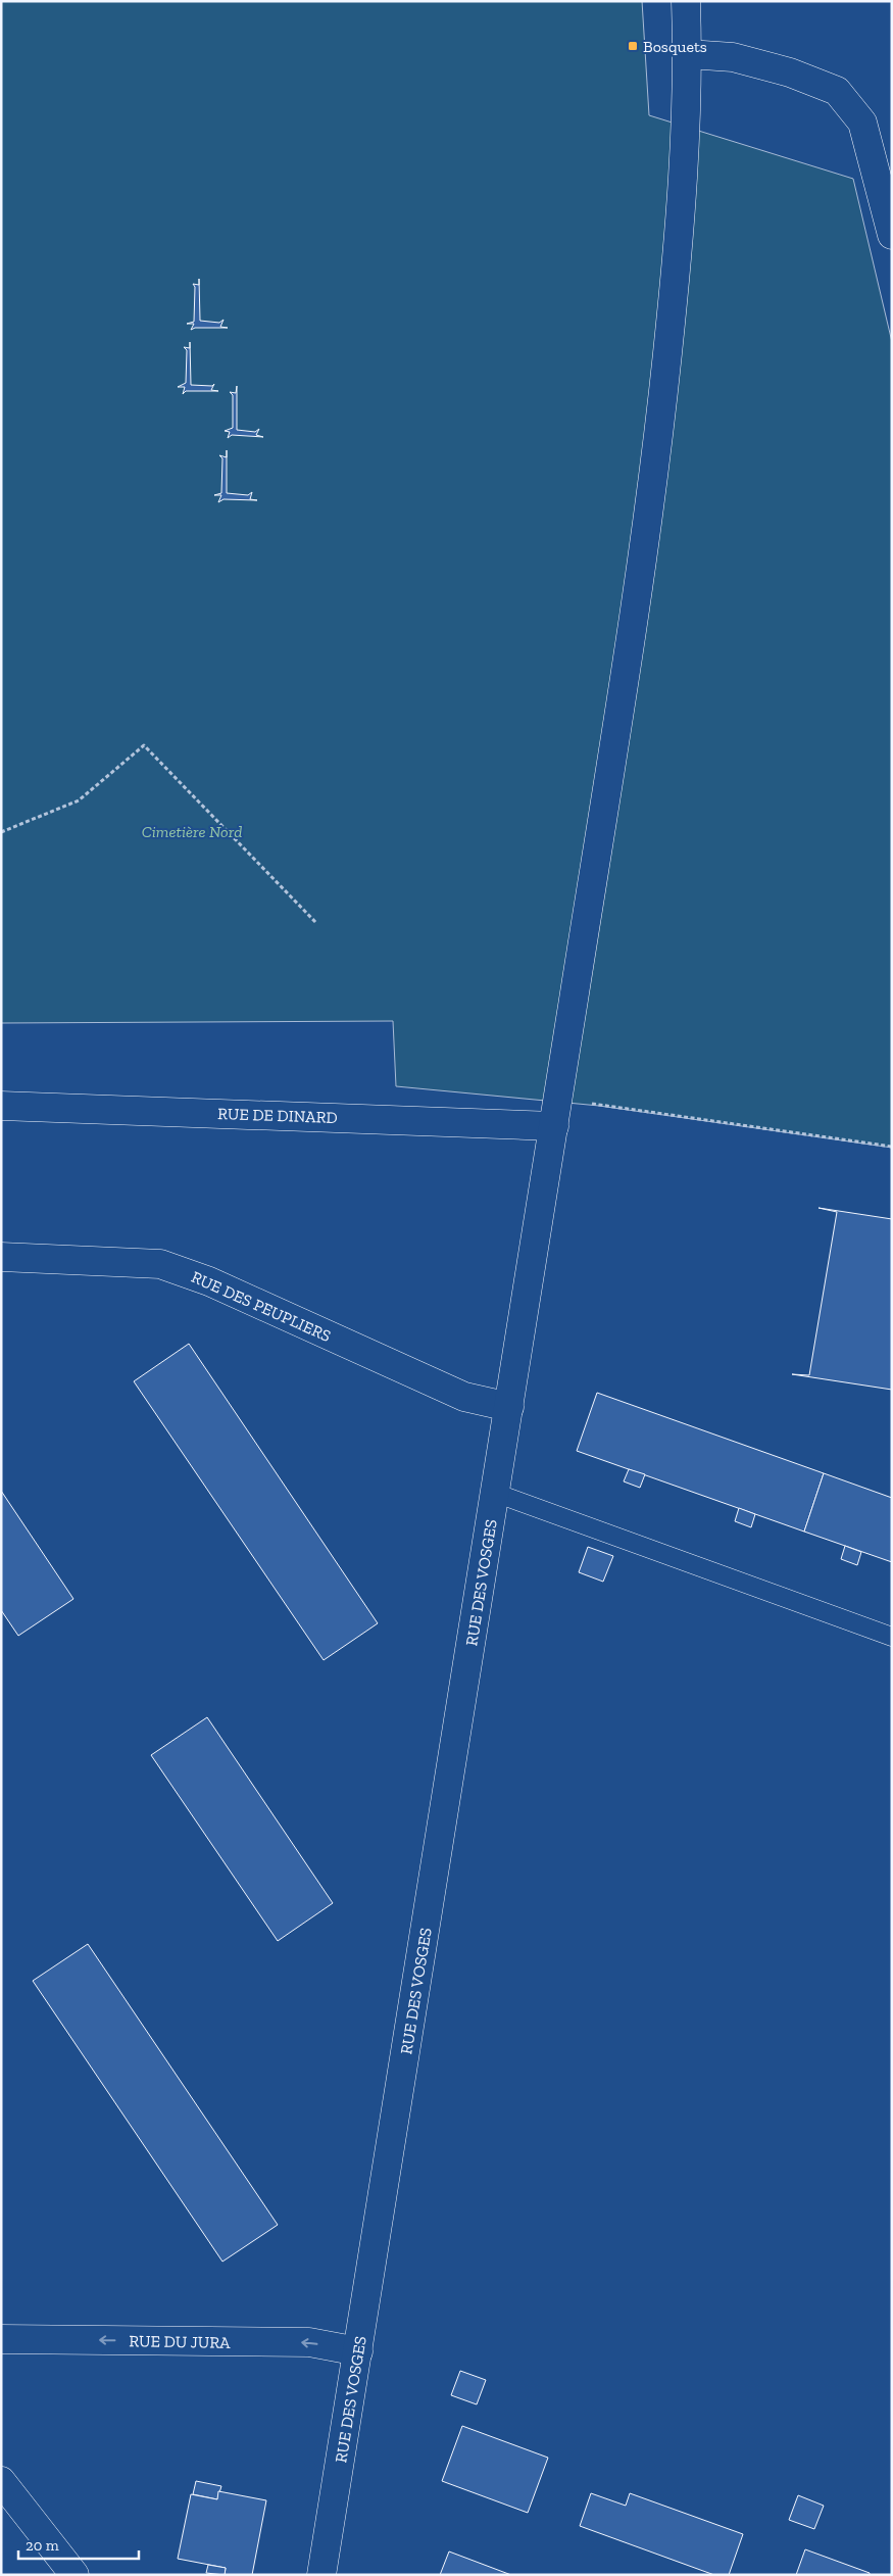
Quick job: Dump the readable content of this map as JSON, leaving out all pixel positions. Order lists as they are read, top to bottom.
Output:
{
  "streets": {
    "main road": [
      "RUE DE DINARD",
      "RUE DES PEUPLIERS",
      "RUE DES VOSGES",
      "RUE DU JURA"
    ]
  },
  "crossings": [
    ["RUE DE DINARD", "RUE DES VOSGES"],
    ["RUE DES PEUPLIERS", "RUE DES VOSGES"],
    ["RUE DES VOSGES", "RUE DU JURA"]
  ],
  "one_way": ["RUE DU JURA"],
  "parks": ["Cimetière Nord"],
  "places": {
    "transit": ["Bosquets"]
  },
  "scale_bar": "20 m"
}
